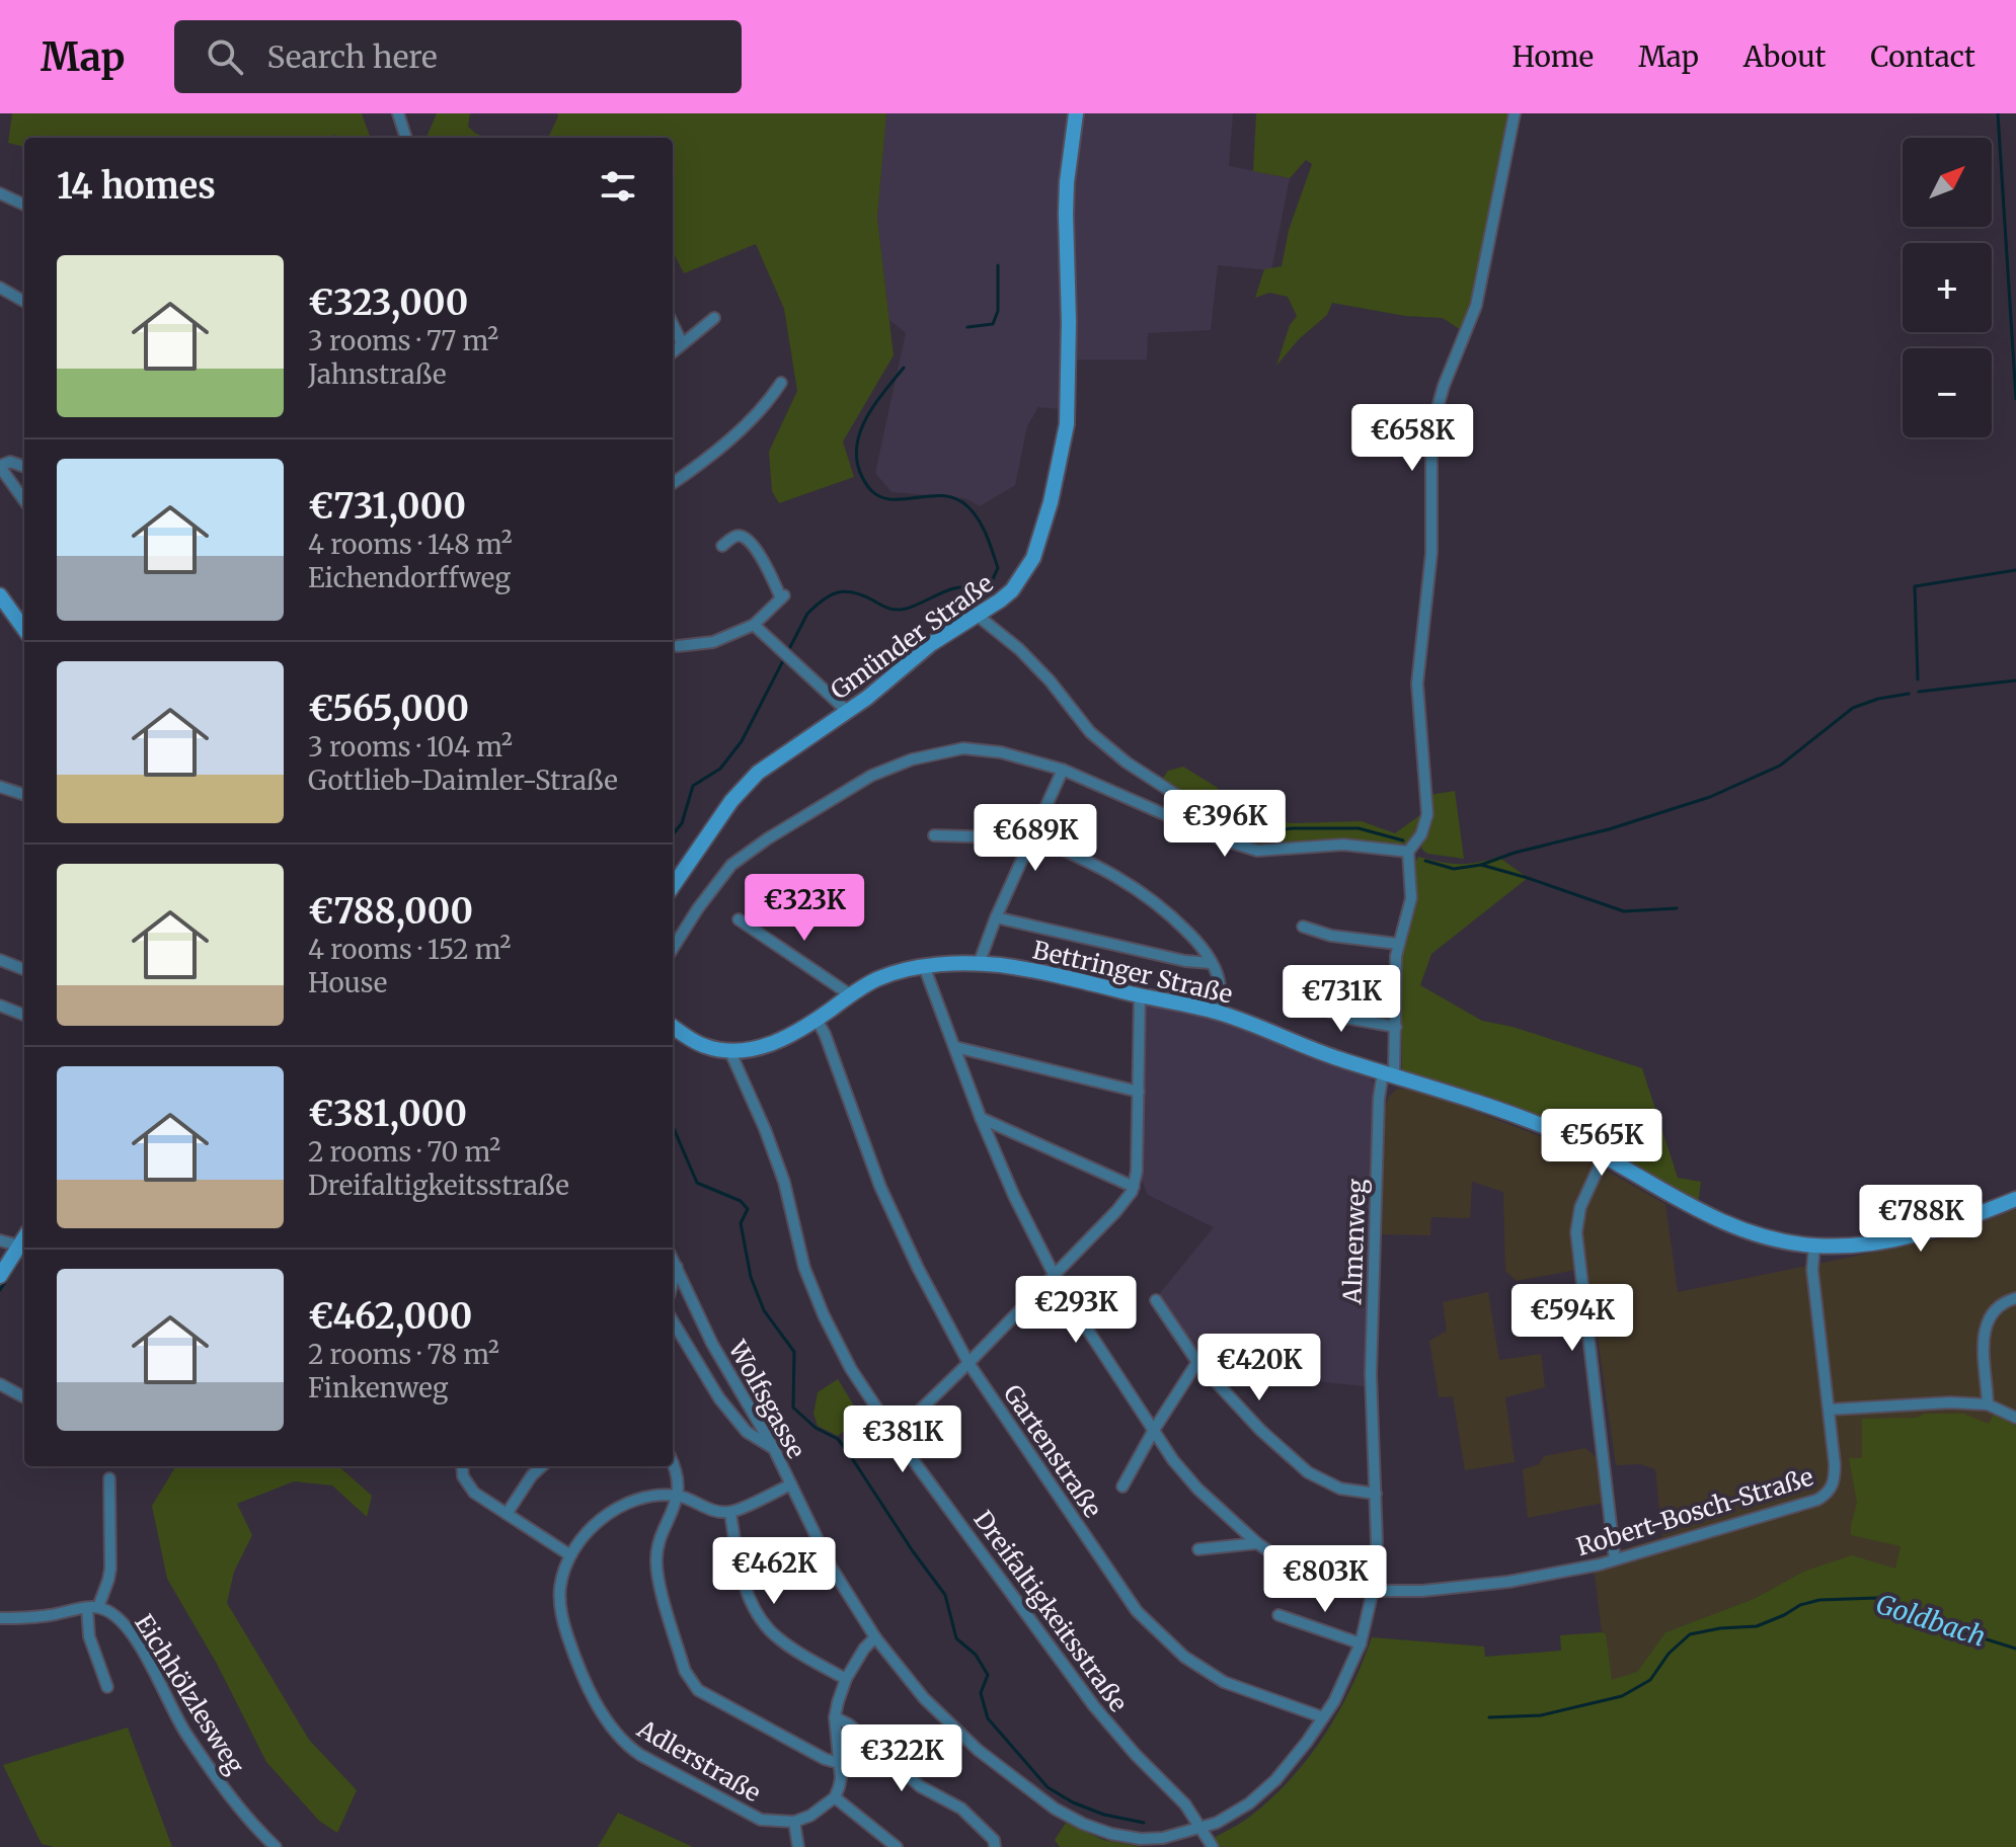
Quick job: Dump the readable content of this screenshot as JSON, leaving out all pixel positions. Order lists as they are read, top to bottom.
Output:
{
  "streets": {
    "street": [
      "Gmünder Straße",
      "Bettringer Straße",
      "Almenweg",
      "Wolfsgasse",
      "Gartenstraße",
      "Robert-Bosch-Straße",
      "Dreifaltigkeitsstraße",
      "Eichhölzlesweg",
      "Adlerstraße"
    ]
  },
  "crossings": [
    ["Bettringer Straße", "Almenweg"],
    ["Bettringer Straße", "Gartenstraße"],
    ["Bettringer Straße", "Robert-Bosch-Straße"],
    ["Bettringer Straße", "Dreifaltigkeitsstraße"],
    ["Almenweg", "Wolfsgasse"],
    ["Almenweg", "Gartenstraße"],
    ["Almenweg", "Robert-Bosch-Straße"],
    ["Almenweg", "Dreifaltigkeitsstraße"],
    ["Wolfsgasse", "Dreifaltigkeitsstraße"]
  ],
  "water": ["Goldbach"],
  "north": "top right",
  "page": {
    "header": "Map",
    "search": "Search here",
    "nav": [
      "Home",
      "Map",
      "About",
      "Contact"
    ],
    "map_buttons": ["+", "−"],
    "heading": "14 homes",
    "list": [
      {
        "name": "€323,000",
        "note": "3 rooms · 77 m² · Jahnstraße"
      },
      {
        "name": "€731,000",
        "note": "4 rooms · 148 m² · Eichendorffweg"
      },
      {
        "name": "€565,000",
        "note": "3 rooms · 104 m² · Gottlieb-Daimler-Straße"
      },
      {
        "name": "€788,000",
        "note": "4 rooms · 152 m² · House"
      },
      {
        "name": "€381,000",
        "note": "2 rooms · 70 m² · Dreifaltigkeitsstraße"
      },
      {
        "name": "€462,000",
        "note": "2 rooms · 78 m² · Finkenweg"
      }
    ],
    "price": [
      "€658K",
      "€396K",
      "€689K",
      "€323K",
      "€731K",
      "€565K",
      "€788K",
      "€293K",
      "€594K",
      "€420K",
      "€381K",
      "€462K",
      "€803K",
      "€322K"
    ]
  }
}
